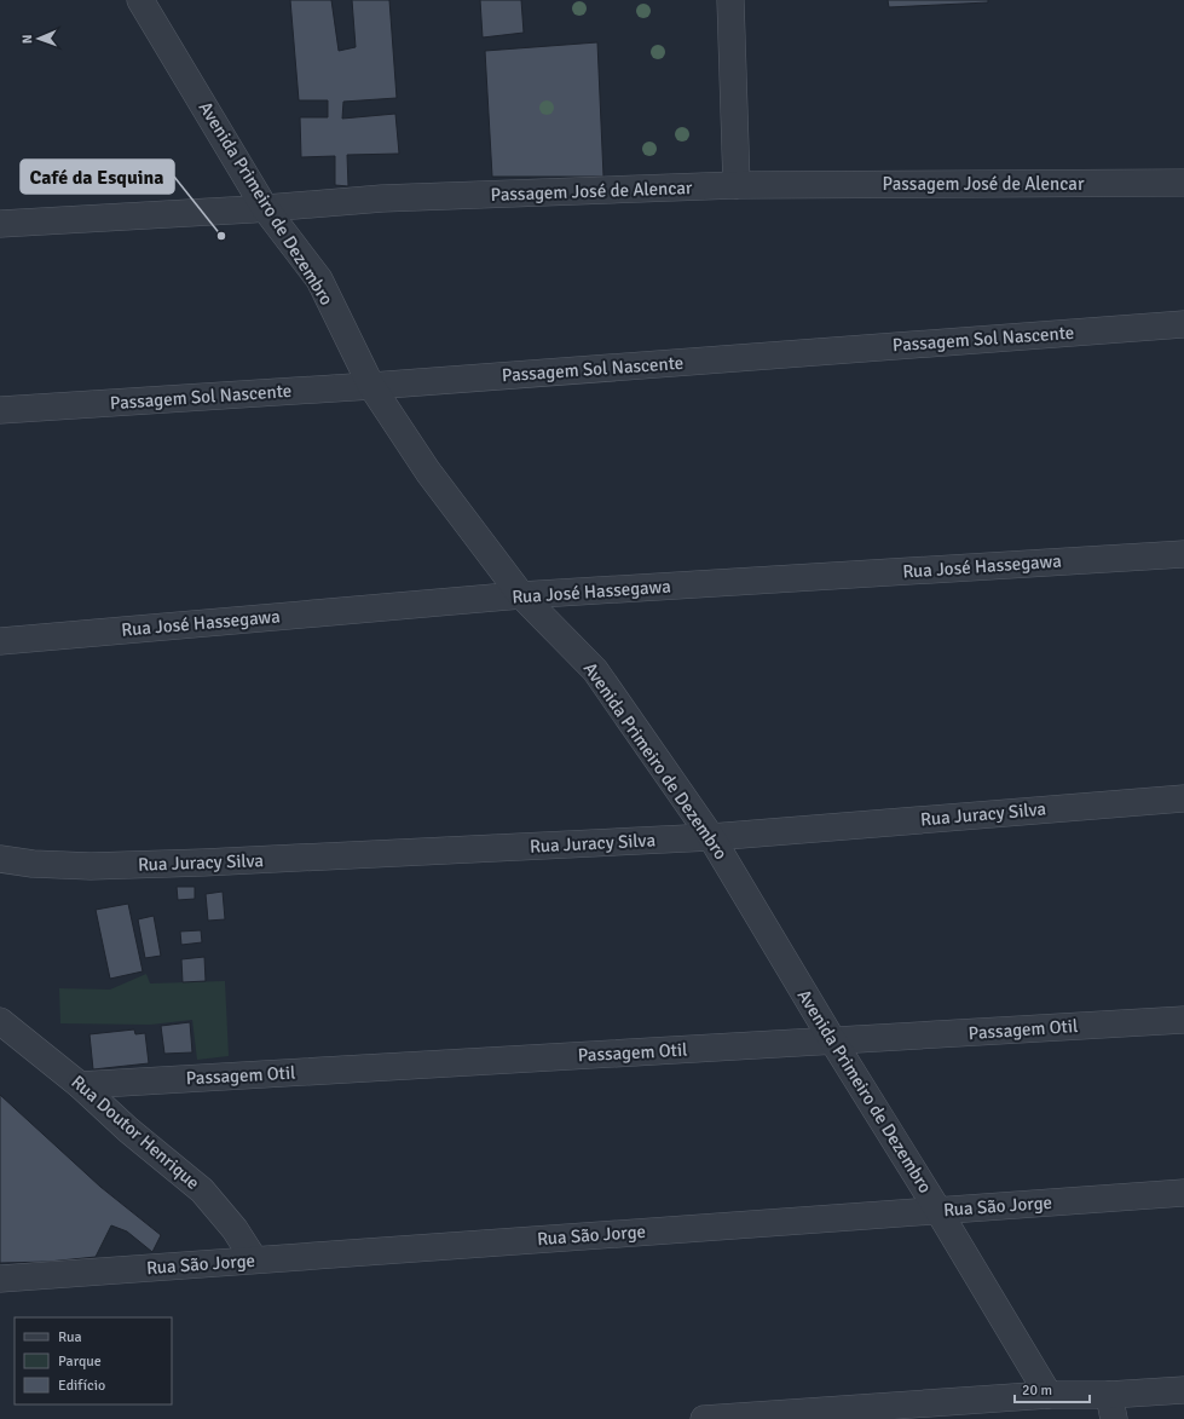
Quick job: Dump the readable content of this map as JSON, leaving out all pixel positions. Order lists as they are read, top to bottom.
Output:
{
  "streets": {
    "street": [
      "Passagem José de Alencar",
      "Avenida Primeiro de Dezembro",
      "Passagem Sol Nascente",
      "Rua José Hassegawa",
      "Rua Juracy Silva",
      "Passagem Otil",
      "Rua Doutor Henrique",
      "Rua São Jorge"
    ]
  },
  "crossings": [
    ["Passagem José de Alencar", "Avenida Primeiro de Dezembro"],
    ["Avenida Primeiro de Dezembro", "Passagem Sol Nascente"],
    ["Avenida Primeiro de Dezembro", "Rua José Hassegawa"],
    ["Avenida Primeiro de Dezembro", "Rua Juracy Silva"],
    ["Avenida Primeiro de Dezembro", "Passagem Otil"],
    ["Avenida Primeiro de Dezembro", "Rua São Jorge"],
    ["Passagem Otil", "Rua Doutor Henrique"],
    ["Rua Doutor Henrique", "Rua São Jorge"]
  ],
  "places": ["Café da Esquina"],
  "legend": ["Rua", "Parque", "Edifício"],
  "scale_bar": "20 m",
  "north": "left"
}
